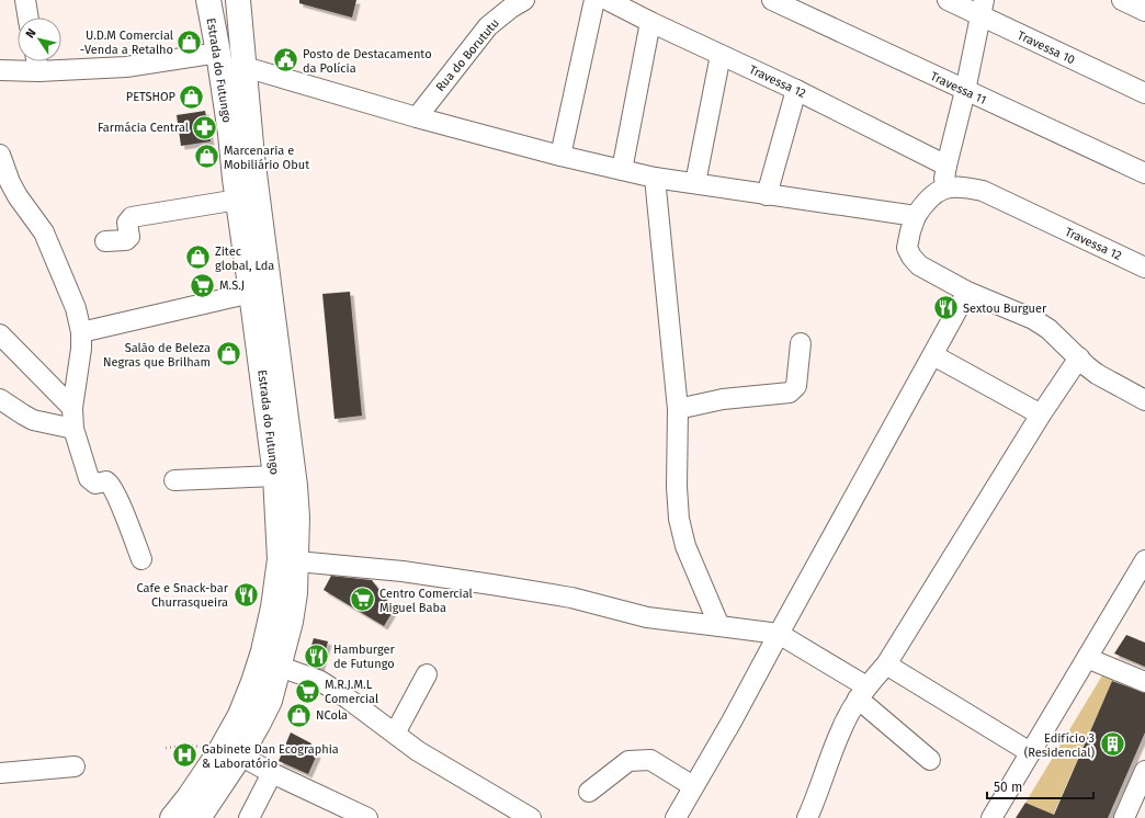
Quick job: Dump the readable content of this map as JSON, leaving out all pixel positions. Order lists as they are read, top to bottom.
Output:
{
  "streets": {
    "highway": ["Estrada do Futungo"],
    "street": [
      "Travessa 10",
      "Rua do Borututu",
      "Travessa 12",
      "Travessa 11"
    ]
  },
  "places": {
    "shop": [
      "U.D.M Comercial -Venda a Retalho",
      "PETSHOP",
      "Marcenaria e Mobiliário Obut",
      "Zitec global, Lda",
      "Salão de Beleza Negras que Brilham",
      "NCola"
    ],
    "public building": ["Posto de Destacamento da Polícia"],
    "pharmacy": ["Farmácia Central"],
    "supermarket": ["M.S.J", "Centro Comercial Miguel Baba", "M.R.J.M.L Comercial"],
    "restaurant": ["Sextou Burguer", "Cafe e Snack-bar Churrasqueira", "Hamburger de Futungo"],
    "building": ["Edifício 3 (Residencial)"],
    "hospital": ["Gabinete Dan Ecographia & Laboratório"]
  },
  "scale_bar": "50 m",
  "north": "top left"
}
